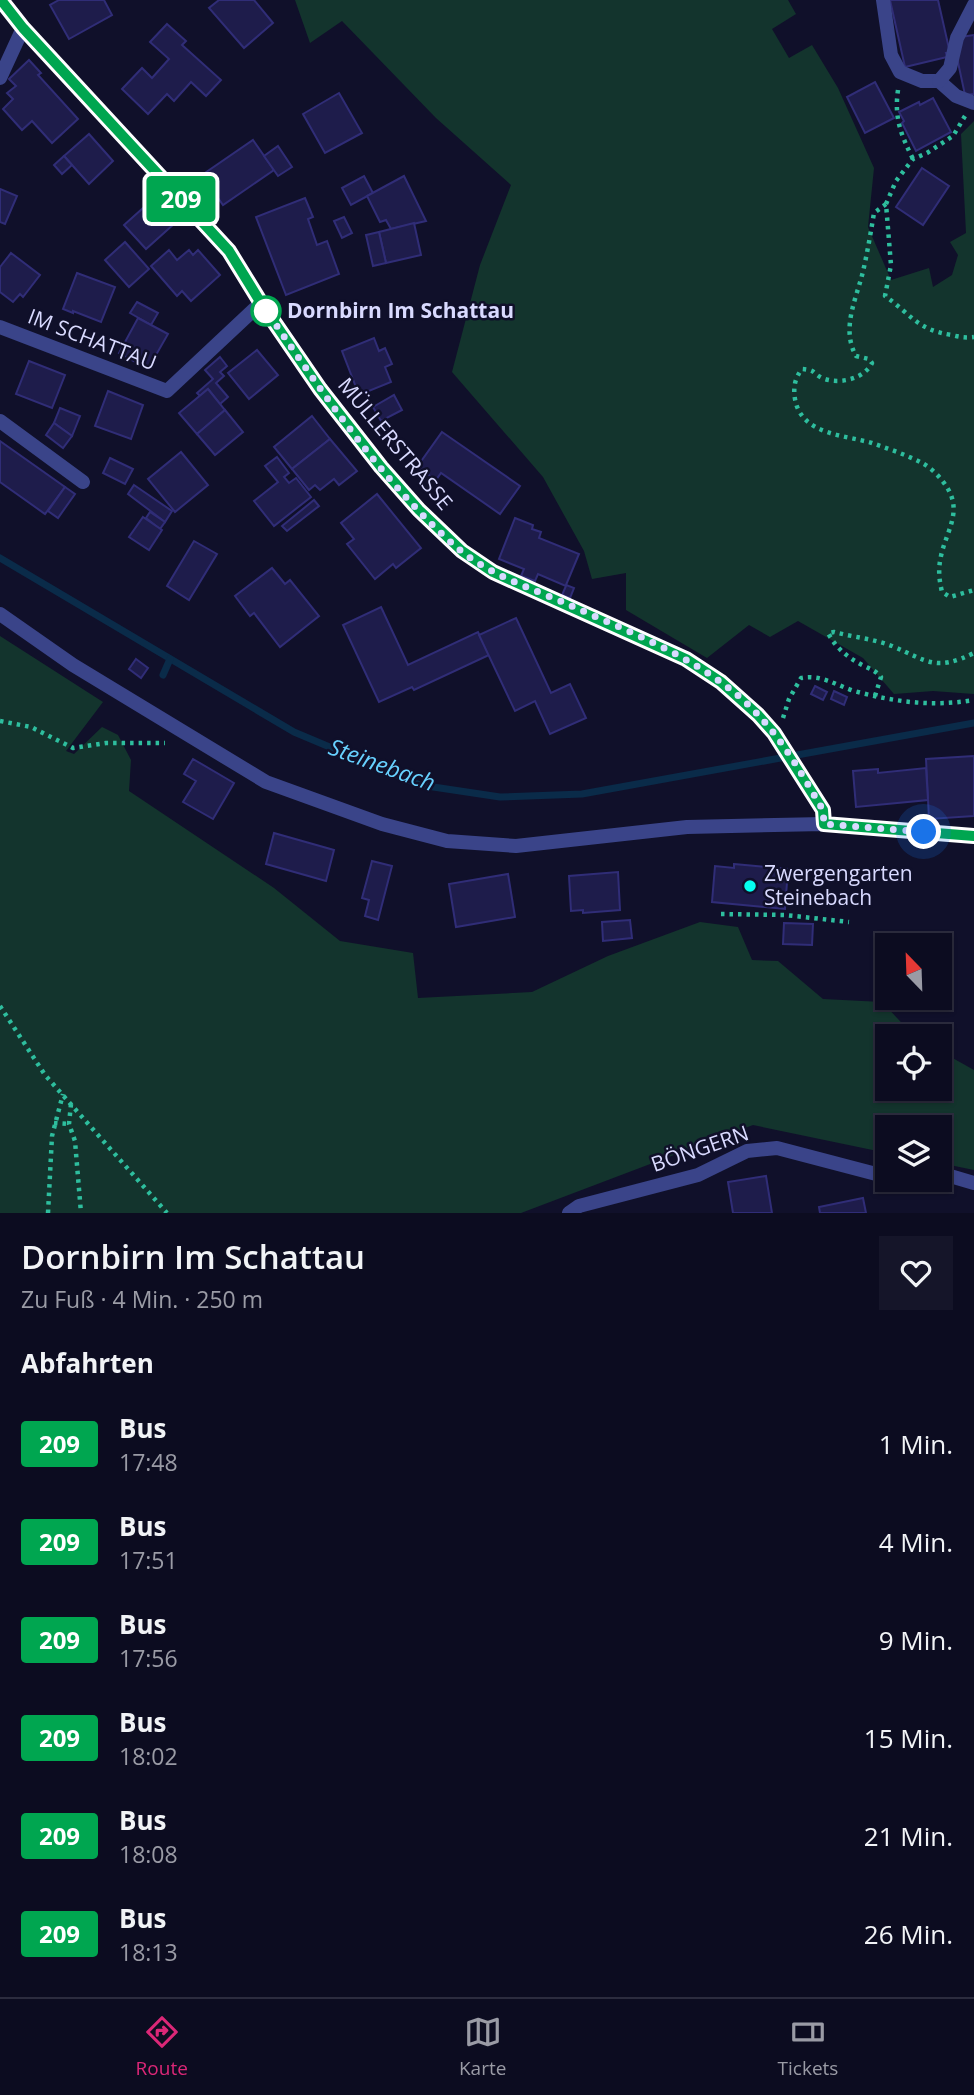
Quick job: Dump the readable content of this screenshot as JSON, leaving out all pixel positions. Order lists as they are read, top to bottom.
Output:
{
  "streets": {
    "street": ["IM SCHATTAU", "MÜLLERSTRASSE", "BÖNGERN"]
  },
  "crossings": [
    ["IM SCHATTAU", "MÜLLERSTRASSE"]
  ],
  "water": ["Steinebach"],
  "places": ["Dornbirn Im Schattau", "Zwergengarten Steinebach"],
  "lines": ["bus line 209"],
  "north": "top left",
  "page": {
    "on_map": "209",
    "heading": [
      ["Dornbirn Im Schattau", "Zu Fuß · 4 Min. · 250 m"],
      "Abfahrten"
    ],
    "list": [
      {
        "mark": "209",
        "name": "Bus",
        "note": "17:48",
        "value": "1 Min."
      },
      {
        "mark": "209",
        "name": "Bus",
        "note": "17:51",
        "value": "4 Min."
      },
      {
        "mark": "209",
        "name": "Bus",
        "note": "17:56",
        "value": "9 Min."
      },
      {
        "mark": "209",
        "name": "Bus",
        "note": "18:02",
        "value": "15 Min."
      },
      {
        "mark": "209",
        "name": "Bus",
        "note": "18:08",
        "value": "21 Min."
      },
      {
        "mark": "209",
        "name": "Bus",
        "note": "18:13",
        "value": "26 Min."
      }
    ],
    "tabs": ["Route", "Karte", "Tickets"]
  }
}
